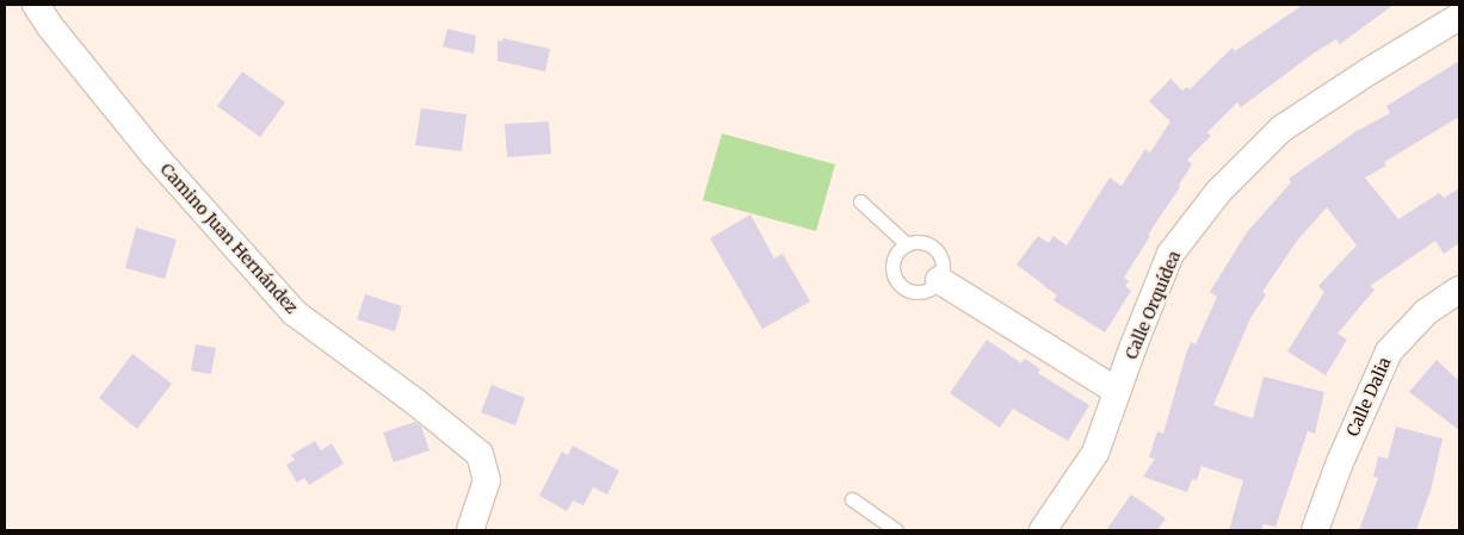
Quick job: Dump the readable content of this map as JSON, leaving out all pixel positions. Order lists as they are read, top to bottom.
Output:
{
  "streets": {
    "street": ["Camino Juan Hernández", "Calle Orquídea", "Calle Dalia"]
  }
}
